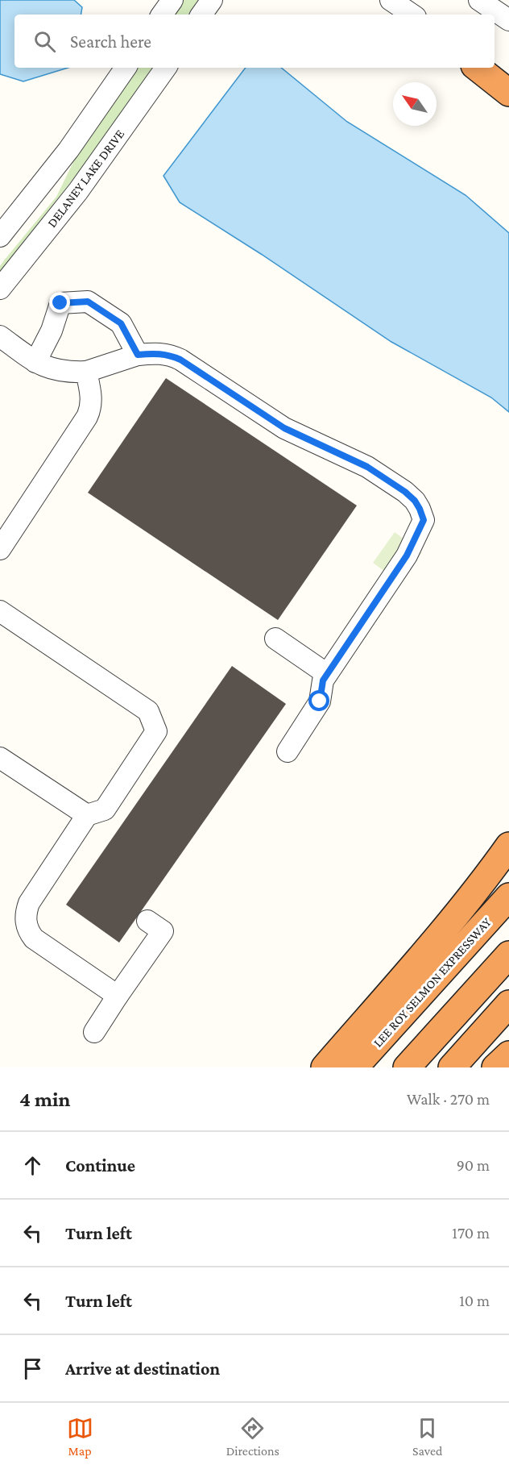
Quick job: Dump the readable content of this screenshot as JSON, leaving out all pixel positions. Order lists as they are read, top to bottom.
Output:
{
  "streets": {
    "highway": ["LEE ROY SELMON EXPRESSWAY"],
    "street": ["DELANEY LAKE DRIVE"]
  },
  "north": "top left",
  "page": {
    "search": "Search here",
    "heading": ["4 min", "Walk · 270 m"],
    "list": [
      ["Continue", "90 m"],
      ["Turn left", "170 m"],
      ["Turn left", "10 m"],
      "Arrive at destination"
    ],
    "nav": ["Map", "Directions", "Saved"]
  }
}
